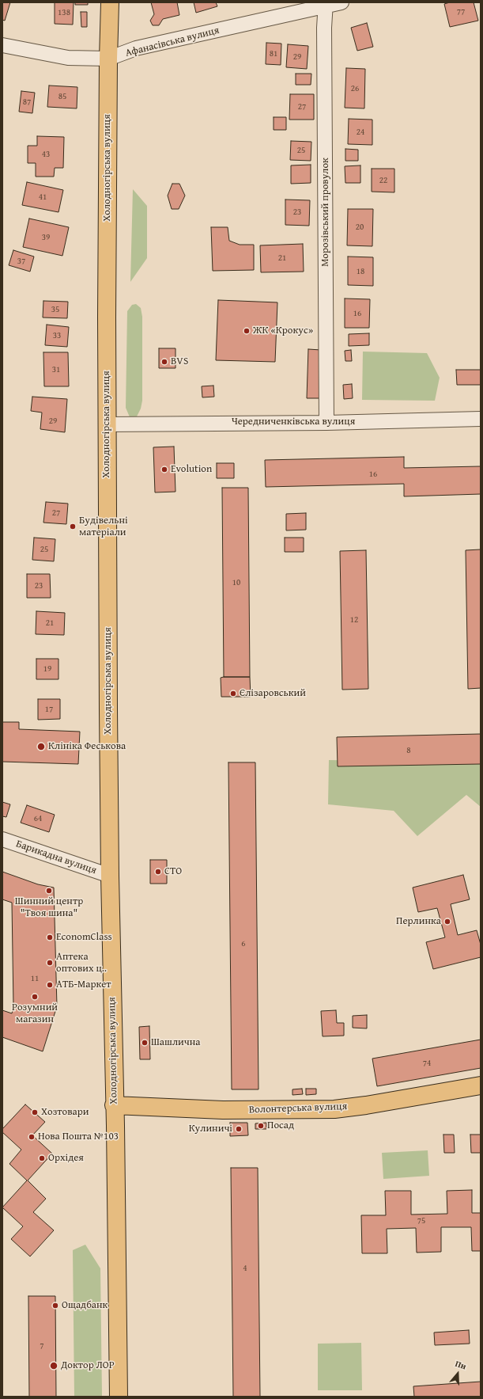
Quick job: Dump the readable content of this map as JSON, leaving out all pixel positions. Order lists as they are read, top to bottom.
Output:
{
  "streets": {
    "main road": ["Холодногірська вулиця", "Волонтерська вулиця"],
    "street": [
      "Афанасівська вулиця",
      "Морозівський провулок",
      "Чередниченківська вулиця",
      "Барикадна вулиця"
    ]
  },
  "crossings": [
    ["Афанасівська вулиця", "Холодногірська вулиця"],
    ["Афанасівська вулиця", "Морозівський провулок"],
    ["Холодногірська вулиця", "Чередниченківська вулиця"],
    ["Холодногірська вулиця", "Барикадна вулиця"],
    ["Холодногірська вулиця", "Волонтерська вулиця"],
    ["Морозівський провулок", "Чередниченківська вулиця"]
  ],
  "places": [
    "ЖК «Крокус»",
    "BVS",
    "Evolution",
    "Будівельні матеріали",
    "Єлізаровський",
    "Клініка Феськова",
    "СТО",
    "Шинний центр \"Твоя шина\"",
    "Перлинка",
    "EconomClass",
    "Аптека оптових ц‥",
    "АТБ-Маркет",
    "Розумний магазин",
    "Шашлична",
    "Хозтовари",
    "Посад",
    "Кулиничі",
    "Нова Пошта №103",
    "Орхідея",
    "Ощадбанк",
    "Доктор ЛОР"
  ],
  "house_numbers": [
    "77",
    "138",
    "81",
    "29",
    "26",
    "85",
    "87",
    "27",
    "24",
    "25",
    "43",
    "22",
    "41",
    "23",
    "20",
    "39",
    "21",
    "37",
    "18",
    "35",
    "16",
    "33",
    "31",
    "29",
    "16",
    "27",
    "25",
    "10",
    "23",
    "12",
    "21",
    "19",
    "17",
    "8",
    "64",
    "6",
    "11",
    "74",
    "75",
    "4",
    "7"
  ],
  "north": "top"
}
